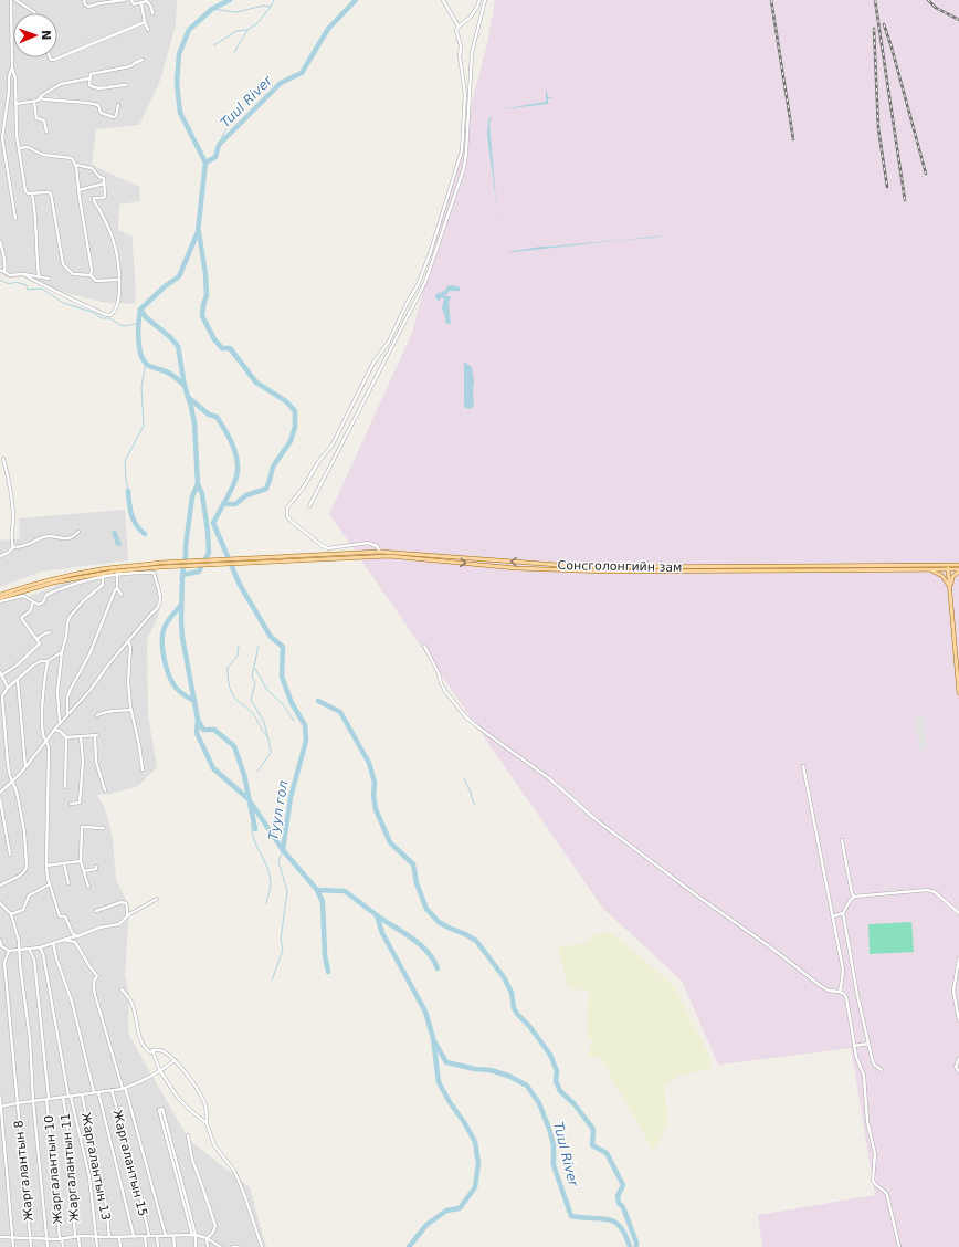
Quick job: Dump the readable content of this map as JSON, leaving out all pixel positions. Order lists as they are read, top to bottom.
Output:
{
  "streets": {
    "main road": ["Сонсголонгийн зам"],
    "street": [
      "Жаргалантын 15",
      "Жаргалантын 13",
      "Жаргалантын 11",
      "Жаргалантын 10",
      "Жаргалантын 8"
    ]
  },
  "water": ["Tuul River", "Туул гол"],
  "north": "right"
}
